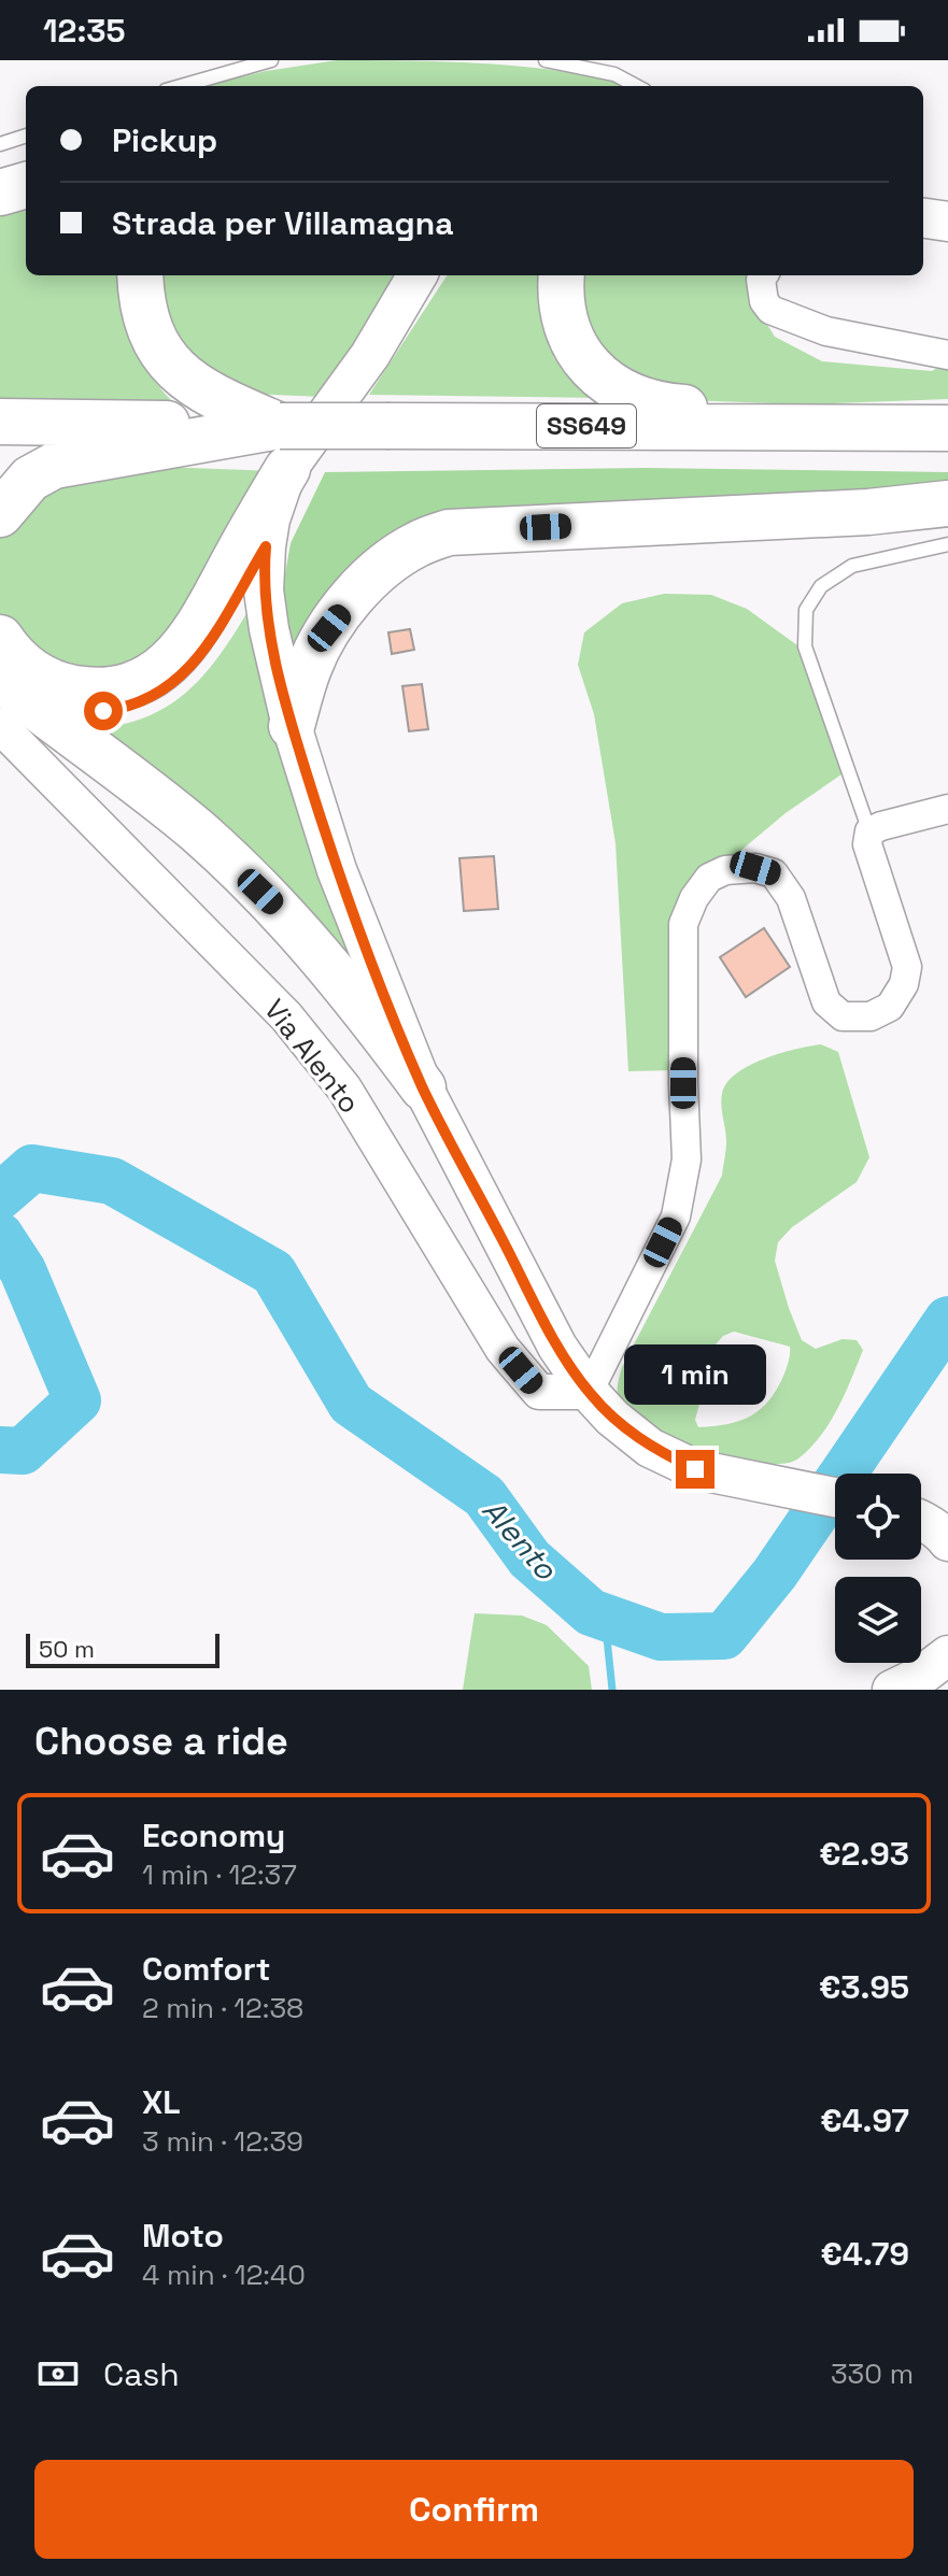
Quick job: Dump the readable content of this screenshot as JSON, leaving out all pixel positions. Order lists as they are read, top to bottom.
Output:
{
  "streets": {
    "highway": ["SS649"],
    "street": ["Via Alento"]
  },
  "water": ["Alento"],
  "scale_bar": "50 m",
  "page": {
    "status": "12:35",
    "banner": ["Pickup", "Strada per Villamagna"],
    "bubble": "1 min",
    "scale": "50 m",
    "heading": "Choose a ride",
    "list": [
      {
        "name": "Economy",
        "note": "1 min · 12:37",
        "value": "€2.93"
      },
      {
        "name": "Comfort",
        "note": "2 min · 12:38",
        "value": "€3.95"
      },
      {
        "name": "XL",
        "note": "3 min · 12:39",
        "value": "€4.97"
      },
      {
        "name": "Moto",
        "note": "4 min · 12:40",
        "value": "€4.79"
      }
    ],
    "pay": ["Cash", "330 m"],
    "buttons": "Confirm"
  }
}
